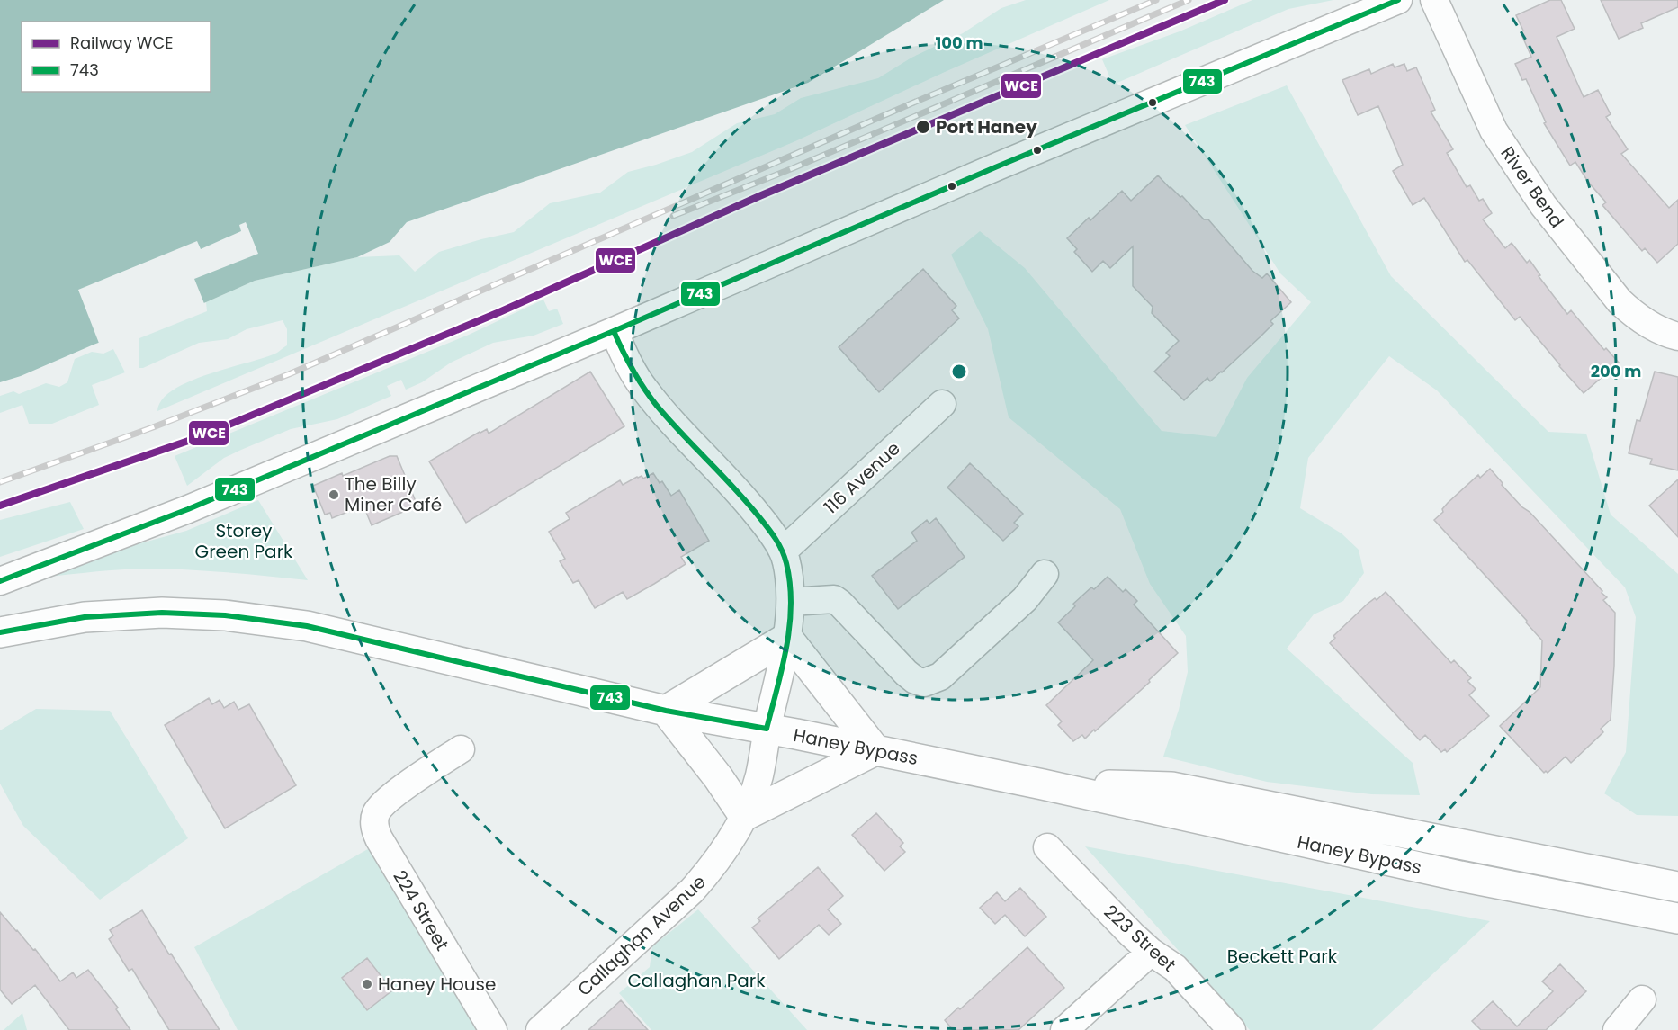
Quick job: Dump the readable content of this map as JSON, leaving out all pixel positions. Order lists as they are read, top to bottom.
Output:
{
  "streets": {
    "highway": ["Haney Bypass"],
    "street": [
      "River Bend",
      "116 Avenue",
      "224 Street",
      "Callaghan Avenue",
      "223 Street"
    ]
  },
  "crossings": [
    ["116 Avenue", "Callaghan Avenue"],
    ["Haney Bypass", "Callaghan Avenue"]
  ],
  "parks": ["Storey Green Park", "Beckett Park", "Callaghan Park"],
  "places": ["Port Haney", "The Billy Miner Café", "Haney House"],
  "lines": ["rail line WCE", "transit line 743"],
  "legend": ["Railway WCE", "743"],
  "rings": ["100 m", "200 m"]
}
